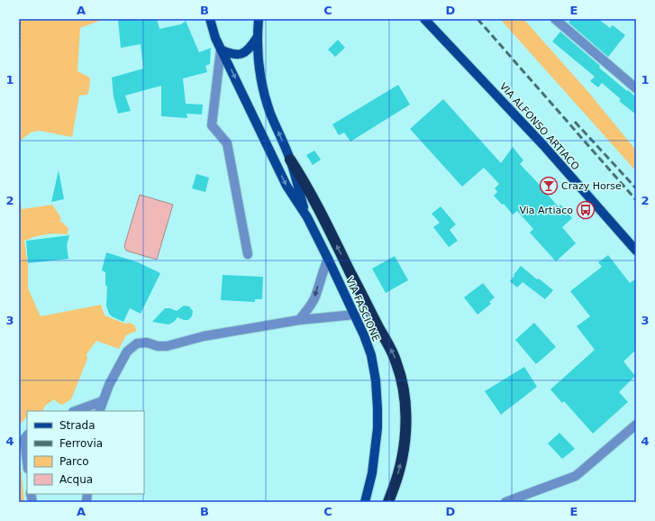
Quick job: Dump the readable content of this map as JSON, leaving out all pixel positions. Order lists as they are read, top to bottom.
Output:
{
  "streets": {
    "main road": ["VIA ALFONSO ARTIACO", "VIA FASCIONE"]
  },
  "places": {
    "bar": ["Crazy Horse"],
    "bus stop": ["Via Artiaco"]
  },
  "legend": [
    "Strada",
    "Ferrovia",
    "Parco",
    "Acqua"
  ],
  "grid": {
    "columns": [
      "A",
      "B",
      "C",
      "D",
      "E"
    ],
    "rows": [
      "1",
      "2",
      "3",
      "4"
    ]
  }
}
